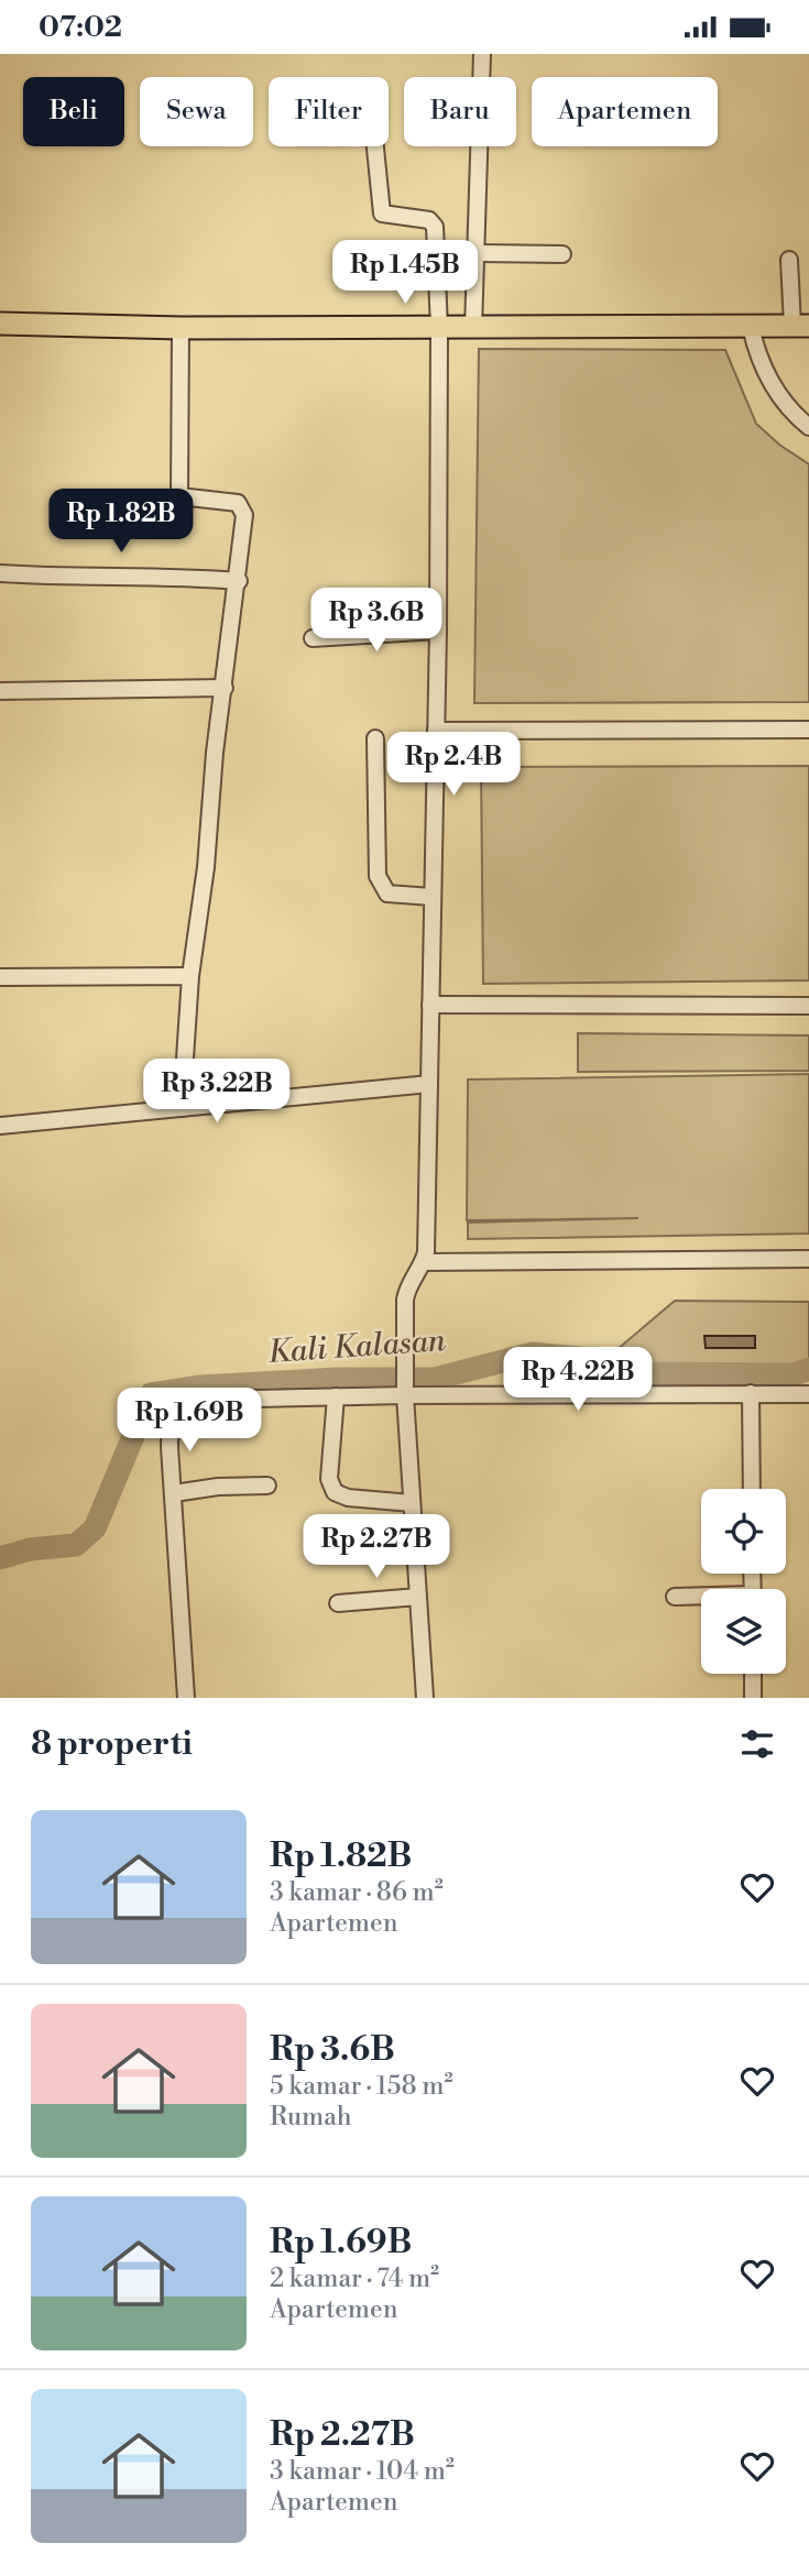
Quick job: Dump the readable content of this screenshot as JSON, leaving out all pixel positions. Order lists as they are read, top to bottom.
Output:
{
  "water": ["Kali Kalasan"],
  "page": {
    "status": "07:02",
    "chip": [
      "Beli",
      "Sewa",
      "Filter",
      "Baru",
      "Apartemen"
    ],
    "price": [
      "Rp 1.45B",
      "Rp 1.82B",
      "Rp 3.6B",
      "Rp 2.4B",
      "Rp 3.22B",
      "Rp 4.22B",
      "Rp 1.69B",
      "Rp 2.27B"
    ],
    "heading": "8 properti",
    "list": [
      {
        "name": "Rp 1.82B",
        "note": "3 kamar · 86 m² · Apartemen"
      },
      {
        "name": "Rp 3.6B",
        "note": "5 kamar · 158 m² · Rumah"
      },
      {
        "name": "Rp 1.69B",
        "note": "2 kamar · 74 m² · Apartemen"
      },
      {
        "name": "Rp 2.27B",
        "note": "3 kamar · 104 m² · Apartemen"
      }
    ]
  }
}
